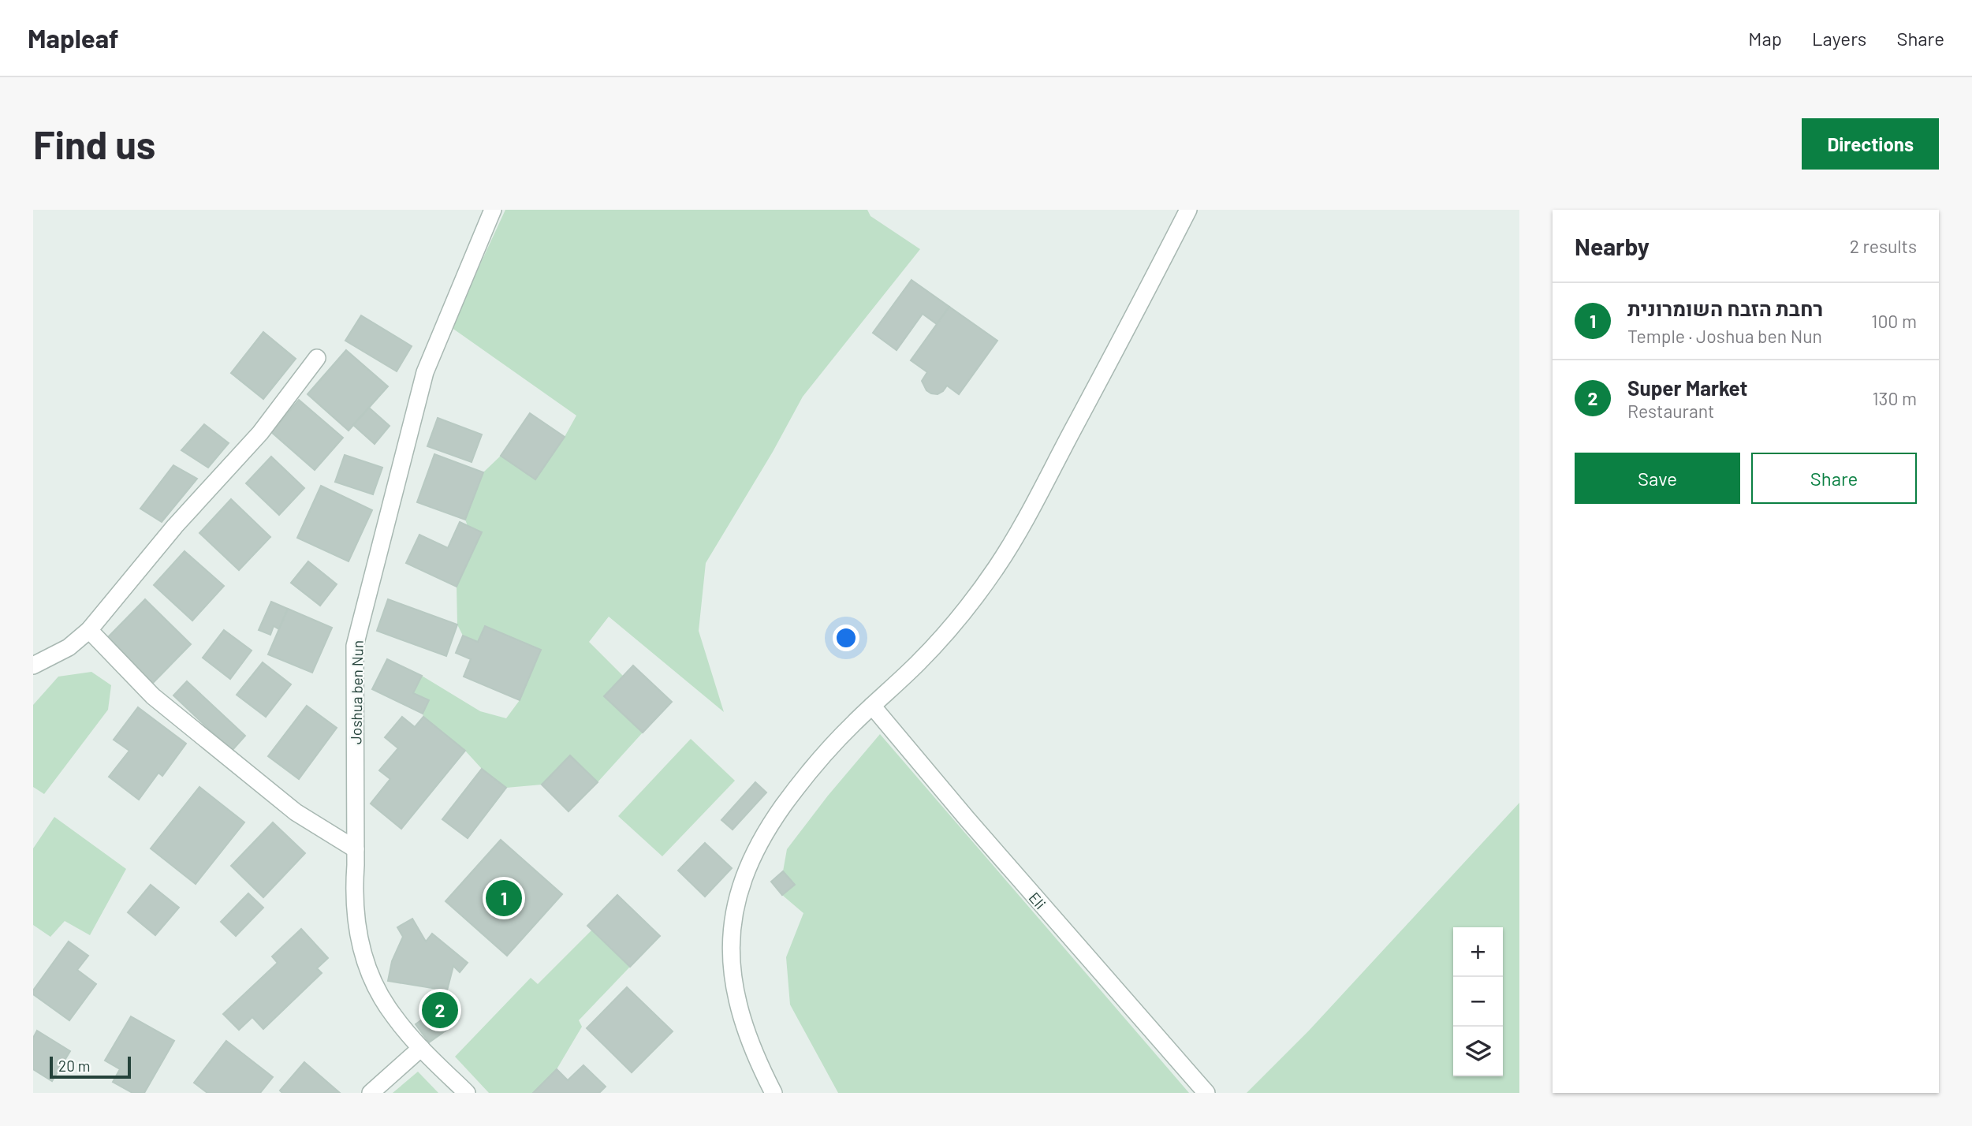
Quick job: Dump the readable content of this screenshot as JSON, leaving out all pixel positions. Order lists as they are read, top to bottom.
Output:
{
  "streets": {
    "street": ["Joshua ben Nun", "Eli"]
  },
  "scale_bar": "20 m",
  "page": {
    "header": "Mapleaf",
    "nav": ["Map", "Layers", "Share"],
    "buttons": [
      "Directions",
      ["Save", "Share"]
    ],
    "title": "Find us",
    "heading": ["Nearby", "2 results"],
    "list": [
      {
        "mark": "1",
        "name": "רחבת הזבח השומרונית",
        "note": "Temple · Joshua ben Nun",
        "value": "100 m"
      },
      {
        "mark": "2",
        "name": "Super Market",
        "note": "Restaurant",
        "value": "130 m"
      }
    ],
    "pins": ["1", "2"],
    "map_buttons": ["+", "−"],
    "scale": "20 m"
  }
}
